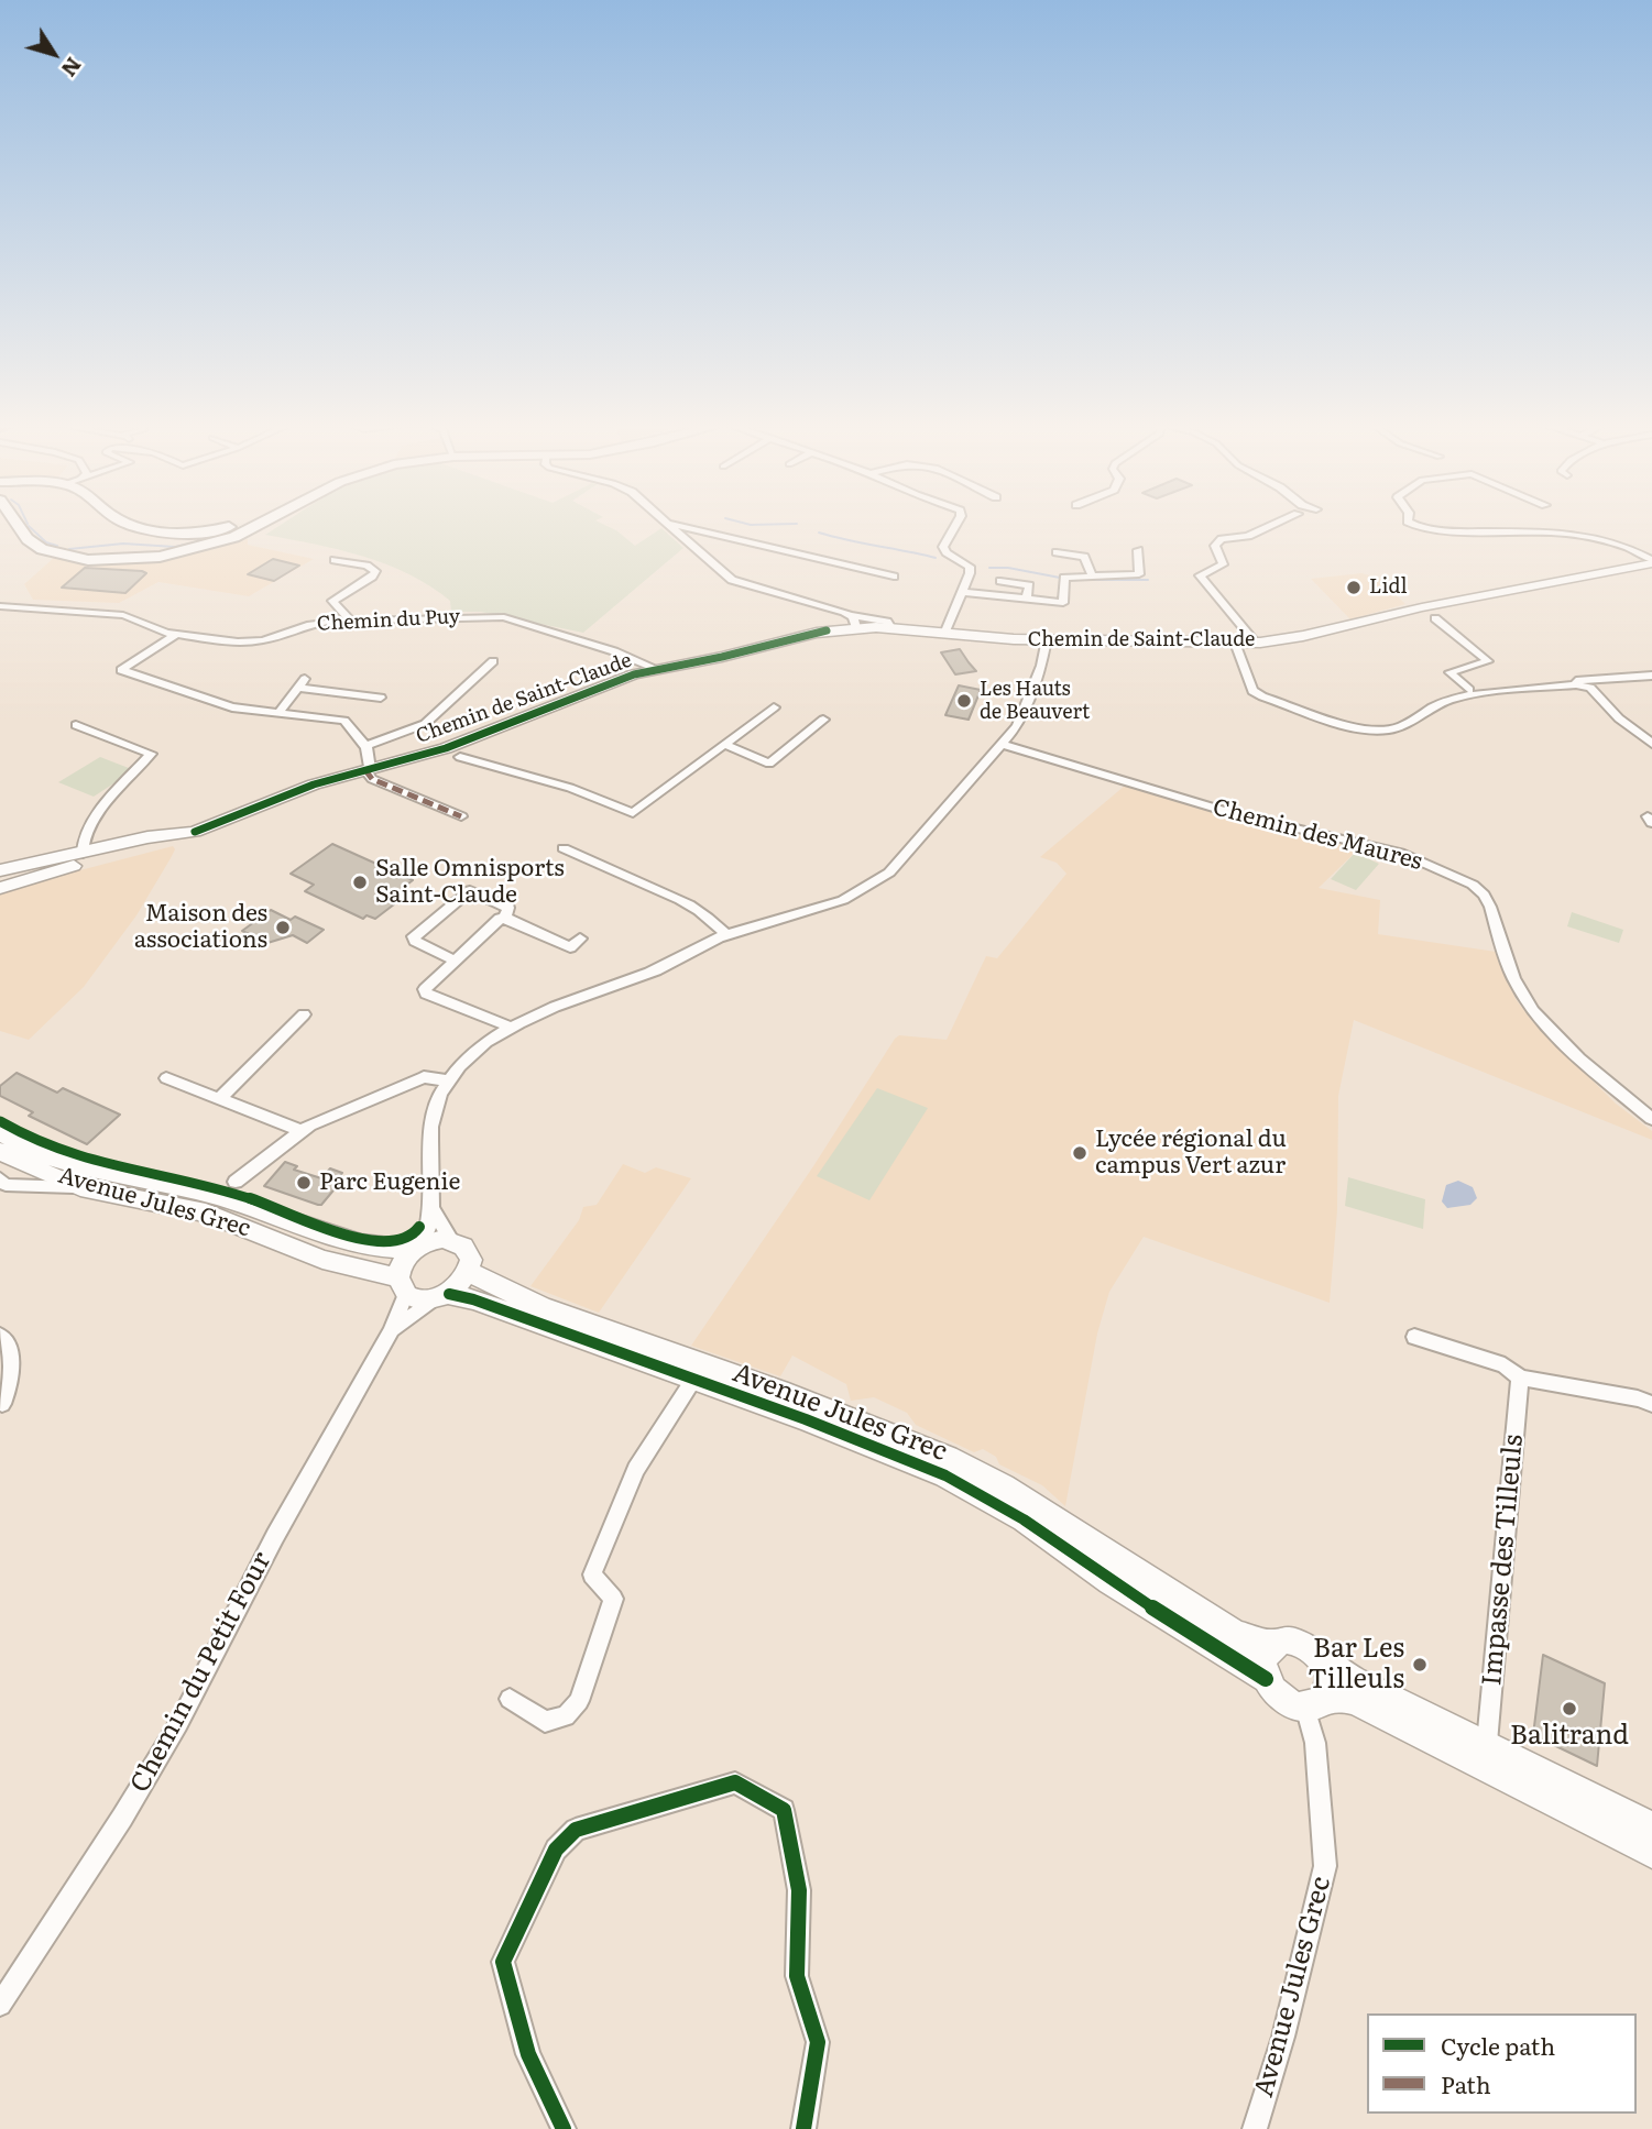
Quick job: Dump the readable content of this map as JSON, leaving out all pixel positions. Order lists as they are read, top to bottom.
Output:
{
  "streets": {
    "street": [
      "Chemin du Puy",
      "Chemin de Saint-Claude",
      "Chemin des Maures",
      "Avenue Jules Grec",
      "Impasse des Tilleuls",
      "Chemin du Petit Four"
    ]
  },
  "crossings": [
    ["Chemin du Puy", "Chemin de Saint-Claude"],
    ["Avenue Jules Grec", "Chemin du Petit Four"]
  ],
  "places": [
    "Lidl",
    "Les Hauts de Beauvert",
    "Salle Omnisports Saint-Claude",
    "Maison des associations",
    "Lycée régional du campus Vert azur",
    "Parc Eugenie",
    "Bar Les Tilleuls",
    "Balitrand"
  ],
  "legend": ["Cycle path", "Path"],
  "north": "bottom right"
}
